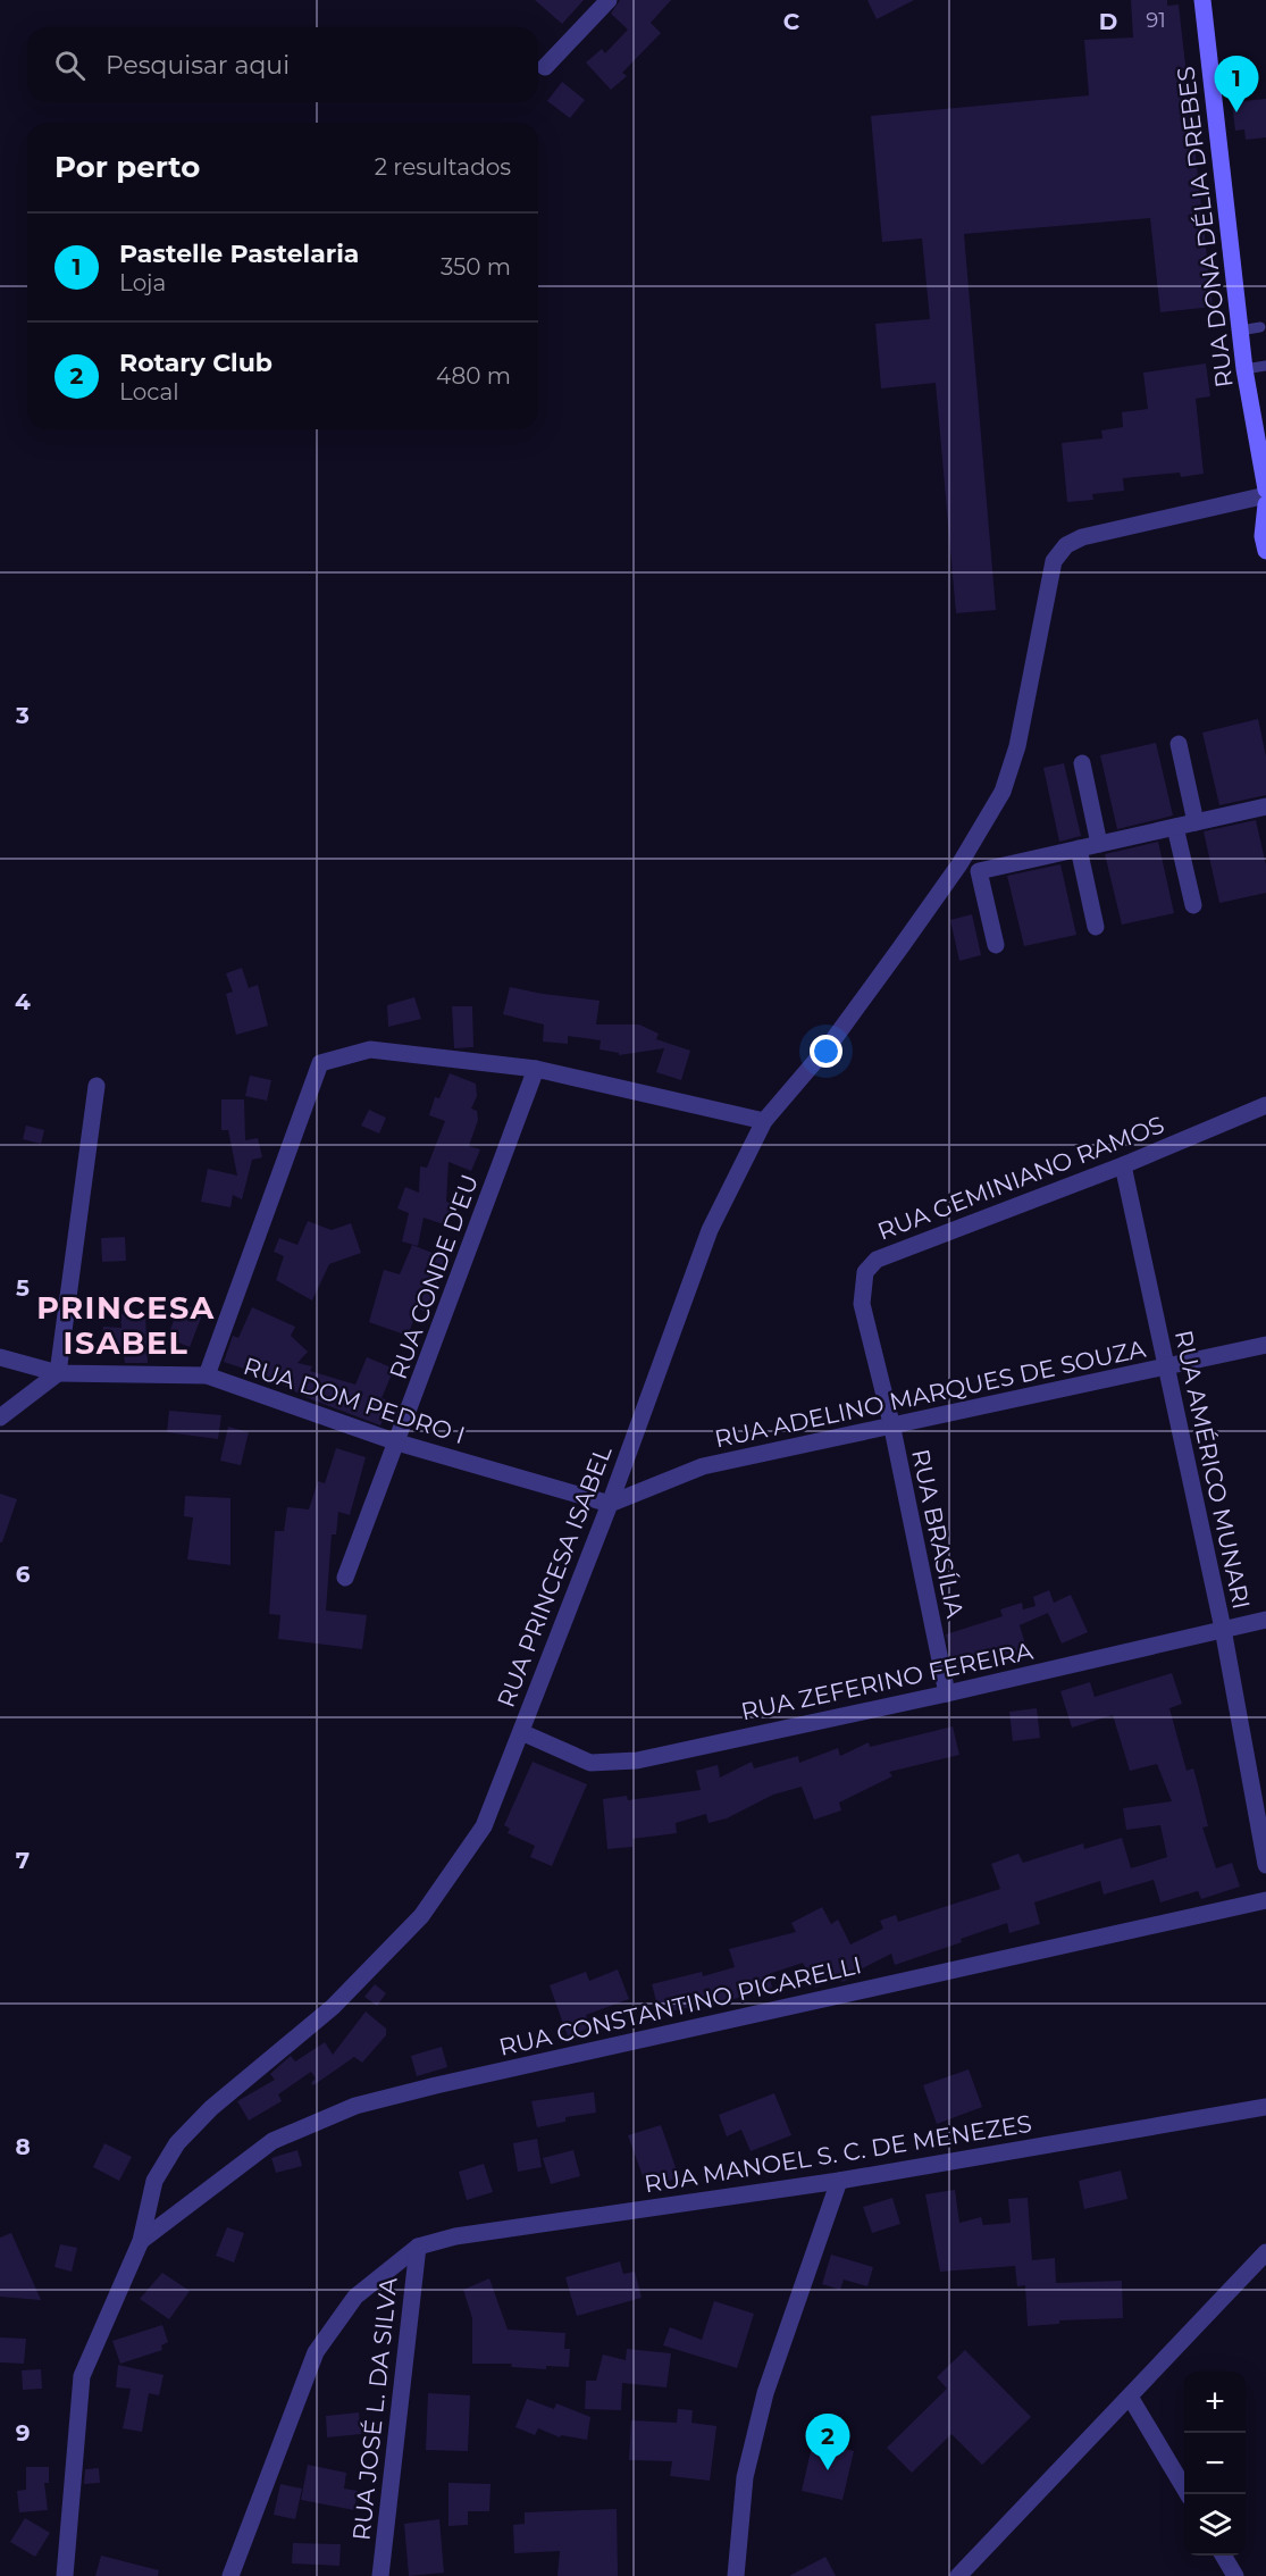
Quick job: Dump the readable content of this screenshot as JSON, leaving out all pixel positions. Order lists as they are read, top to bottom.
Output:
{
  "streets": {
    "street": [
      "RUA DONA DÉLIA DREBES",
      "RUA GEMINIANO RAMOS",
      "RUA CONDE D'EU",
      "RUA ADELINO MARQUES DE SOUZA",
      "RUA DOM PEDRO I",
      "RUA AMÉRICO MUNARI",
      "RUA BRASÍLIA",
      "RUA PRINCESA ISABEL",
      "RUA ZEFERINO FEREIRA",
      "RUA CONSTANTINO PICARELLI",
      "RUA MANOEL S. C. DE MENEZES",
      "RUA JOSÉ L. DA SILVA"
    ]
  },
  "crossings": [
    ["RUA GEMINIANO RAMOS", "RUA ADELINO MARQUES DE SOUZA"],
    ["RUA GEMINIANO RAMOS", "RUA AMÉRICO MUNARI"],
    ["RUA GEMINIANO RAMOS", "RUA BRASÍLIA"],
    ["RUA CONDE D'EU", "RUA DOM PEDRO I"],
    ["RUA ADELINO MARQUES DE SOUZA", "RUA DOM PEDRO I"],
    ["RUA ADELINO MARQUES DE SOUZA", "RUA AMÉRICO MUNARI"],
    ["RUA ADELINO MARQUES DE SOUZA", "RUA BRASÍLIA"],
    ["RUA ADELINO MARQUES DE SOUZA", "RUA PRINCESA ISABEL"],
    ["RUA DOM PEDRO I", "RUA PRINCESA ISABEL"],
    ["RUA AMÉRICO MUNARI", "RUA ZEFERINO FEREIRA"],
    ["RUA BRASÍLIA", "RUA ZEFERINO FEREIRA"],
    ["RUA PRINCESA ISABEL", "RUA ZEFERINO FEREIRA"],
    ["RUA PRINCESA ISABEL", "RUA CONSTANTINO PICARELLI"],
    ["RUA MANOEL S. C. DE MENEZES", "RUA JOSÉ L. DA SILVA"]
  ],
  "districts": ["PRINCESA ISABEL"],
  "house_numbers": ["91"],
  "page": {
    "search": "Pesquisar aqui",
    "pins": ["1", "2"],
    "heading": ["Por perto", "2 resultados"],
    "list": [
      {
        "mark": "1",
        "name": "Pastelle Pastelaria",
        "note": "Loja",
        "value": "350 m"
      },
      {
        "mark": "2",
        "name": "Rotary Club",
        "note": "Local",
        "value": "480 m"
      }
    ],
    "map_buttons": ["+", "−"]
  },
  "grid": {
    "columns": ["C", "D"],
    "rows": [
      "3",
      "4",
      "5",
      "6",
      "7",
      "8",
      "9"
    ]
  }
}
